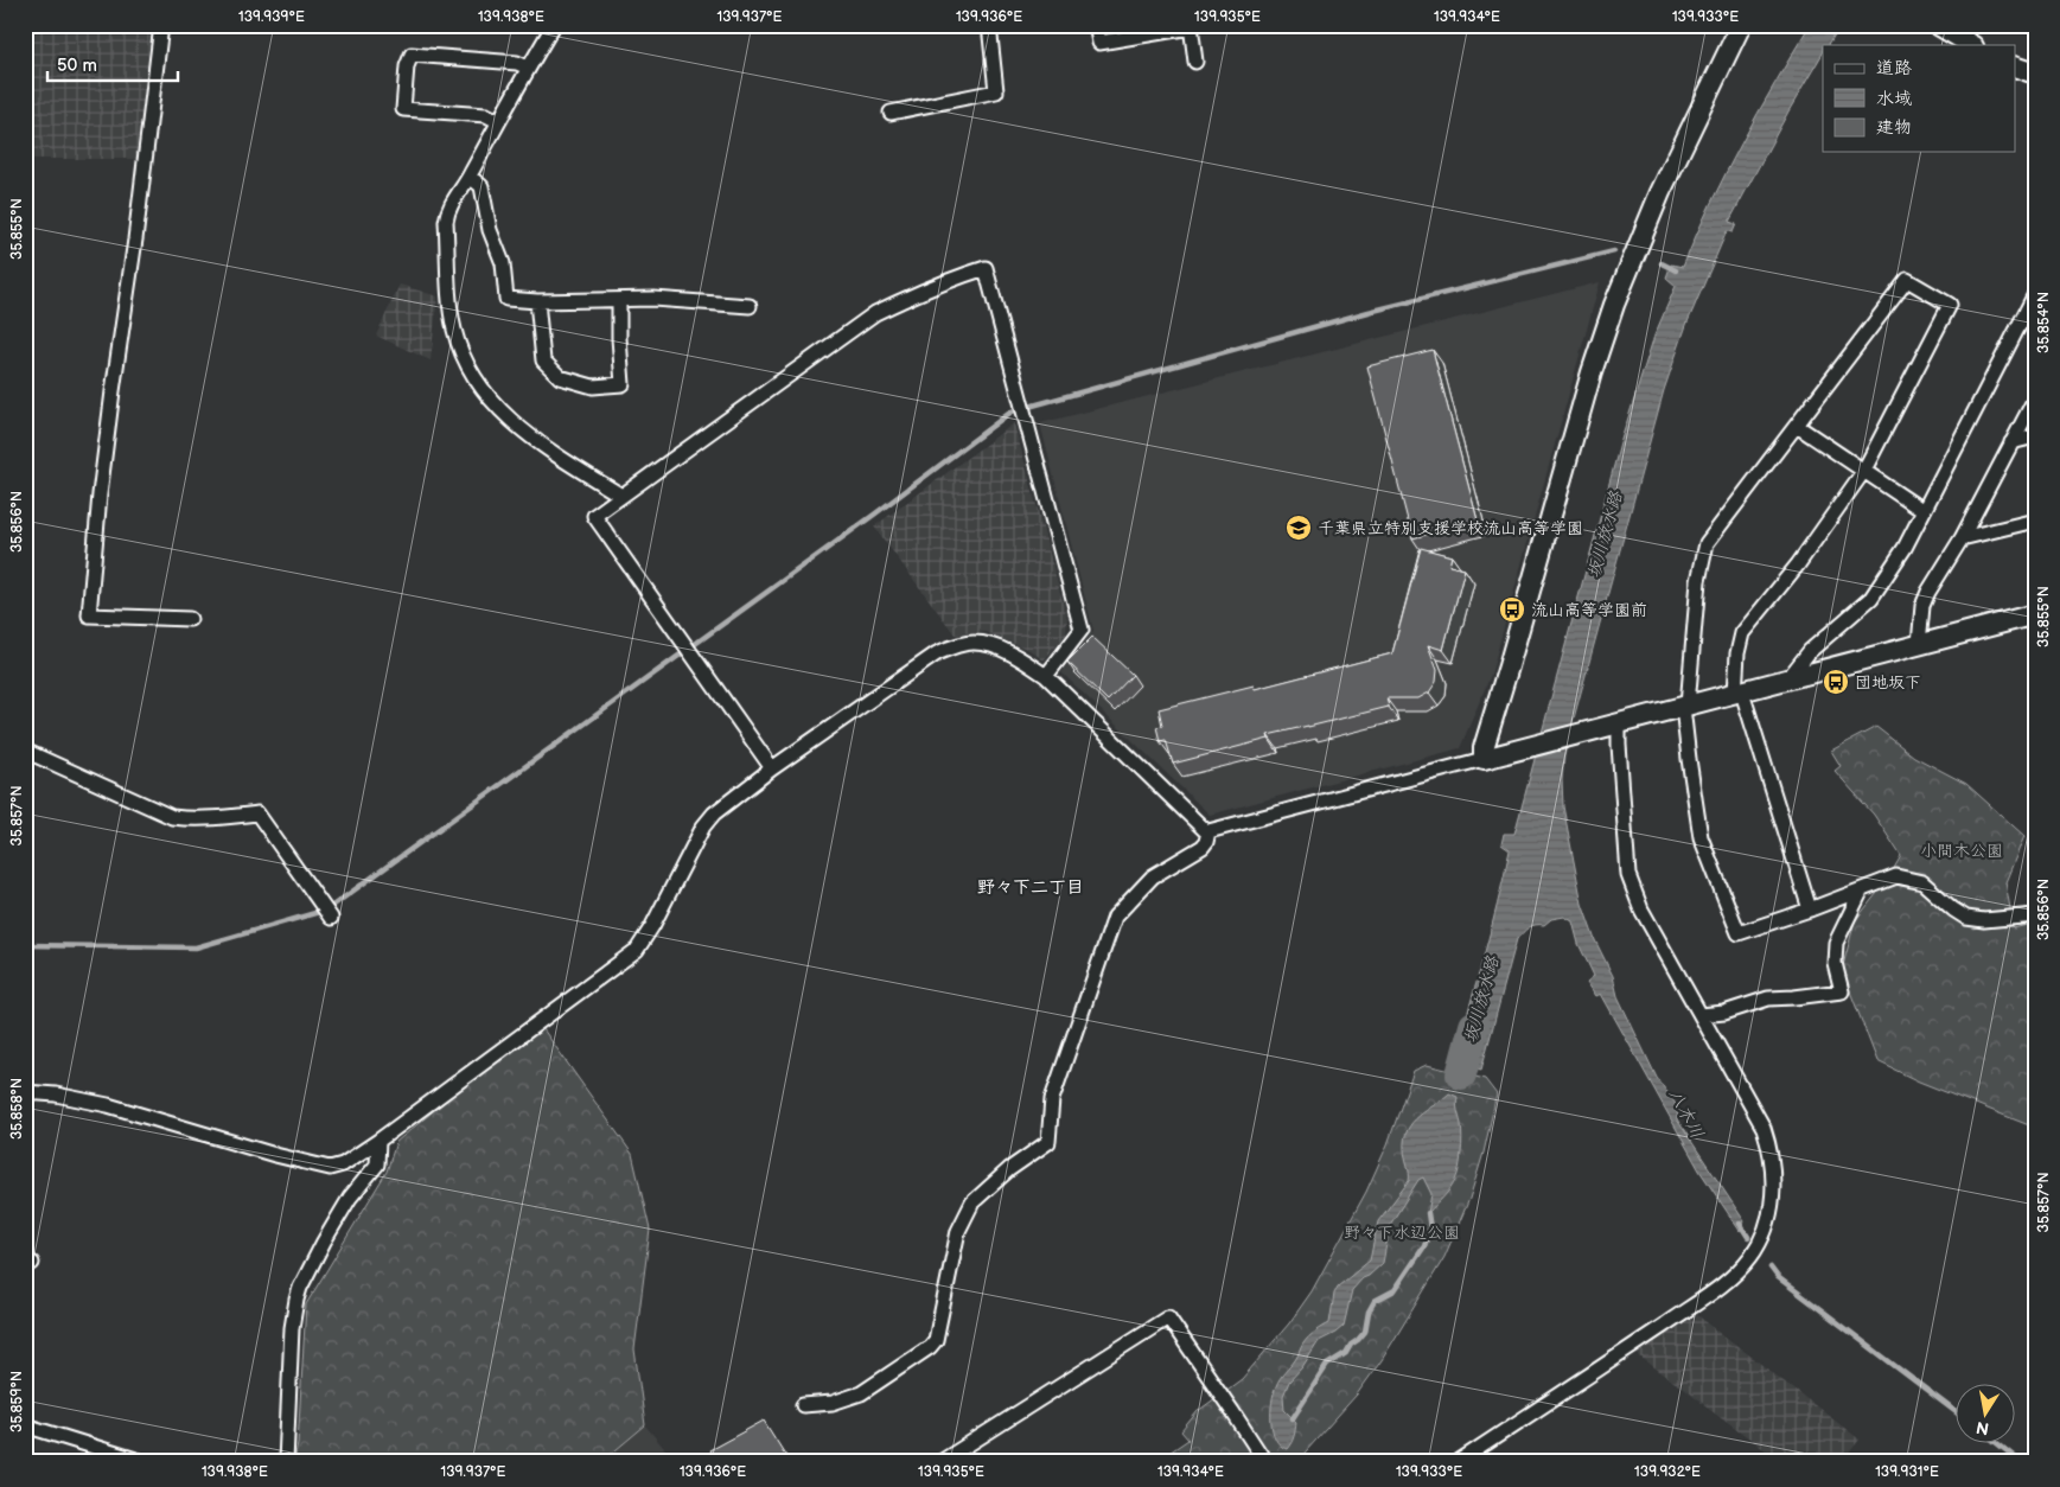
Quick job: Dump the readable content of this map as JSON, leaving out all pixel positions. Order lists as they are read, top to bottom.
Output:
{
  "districts": ["野々下二丁目"],
  "water": ["坂川放水路", "八木川"],
  "parks": ["小間木公園", "野々下水辺公園"],
  "places": {
    "school or university": ["千葉県立特別支援学校流山高等学園"],
    "bus stop": ["流山高等学園前", "団地坂下"]
  },
  "legend": ["道路", "水域", "建物"],
  "scale_bar": "50 m",
  "north": "bottom",
  "coordinates": [
    "139.939°E",
    "139.938°E",
    "139.937°E",
    "139.936°E",
    "139.935°E",
    "139.934°E",
    "139.933°E",
    "35.855°N",
    "35.854°N",
    "35.856°N",
    "35.857°N",
    "35.858°N",
    "35.859°N",
    "139.932°E",
    "139.931°E"
  ]
}
